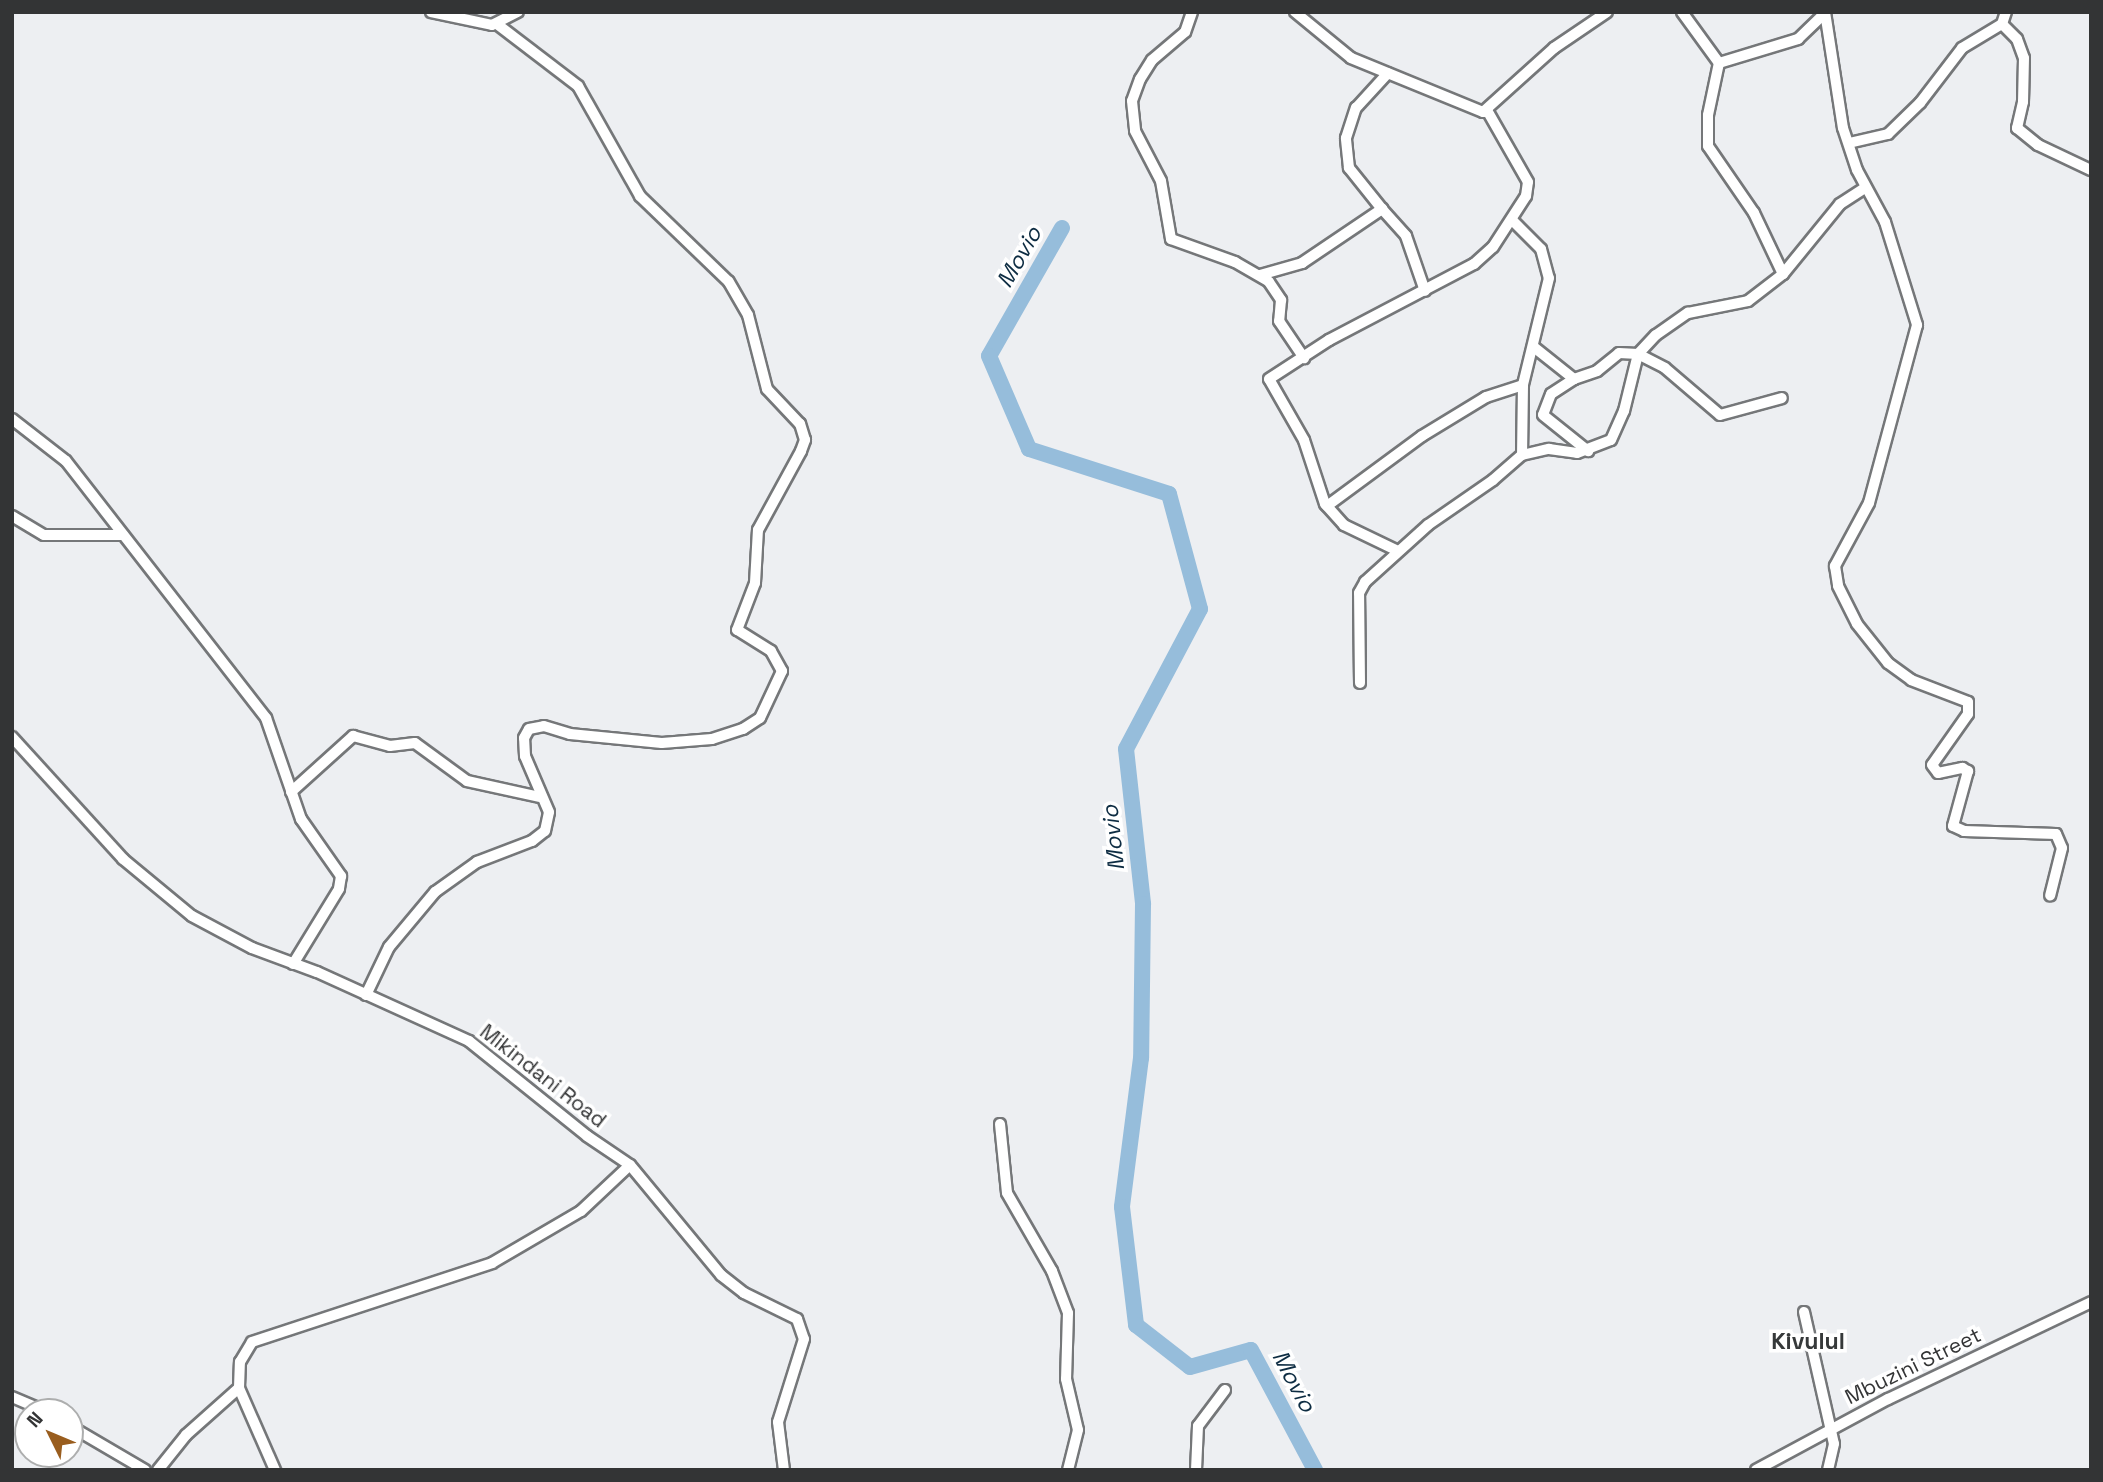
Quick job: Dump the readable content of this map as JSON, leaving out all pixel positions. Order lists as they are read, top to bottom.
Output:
{
  "streets": {
    "street": ["Mikindani Road", "Mbuzini Street"]
  },
  "districts": ["Kivulul"],
  "water": ["Movio"],
  "north": "top left"
}
